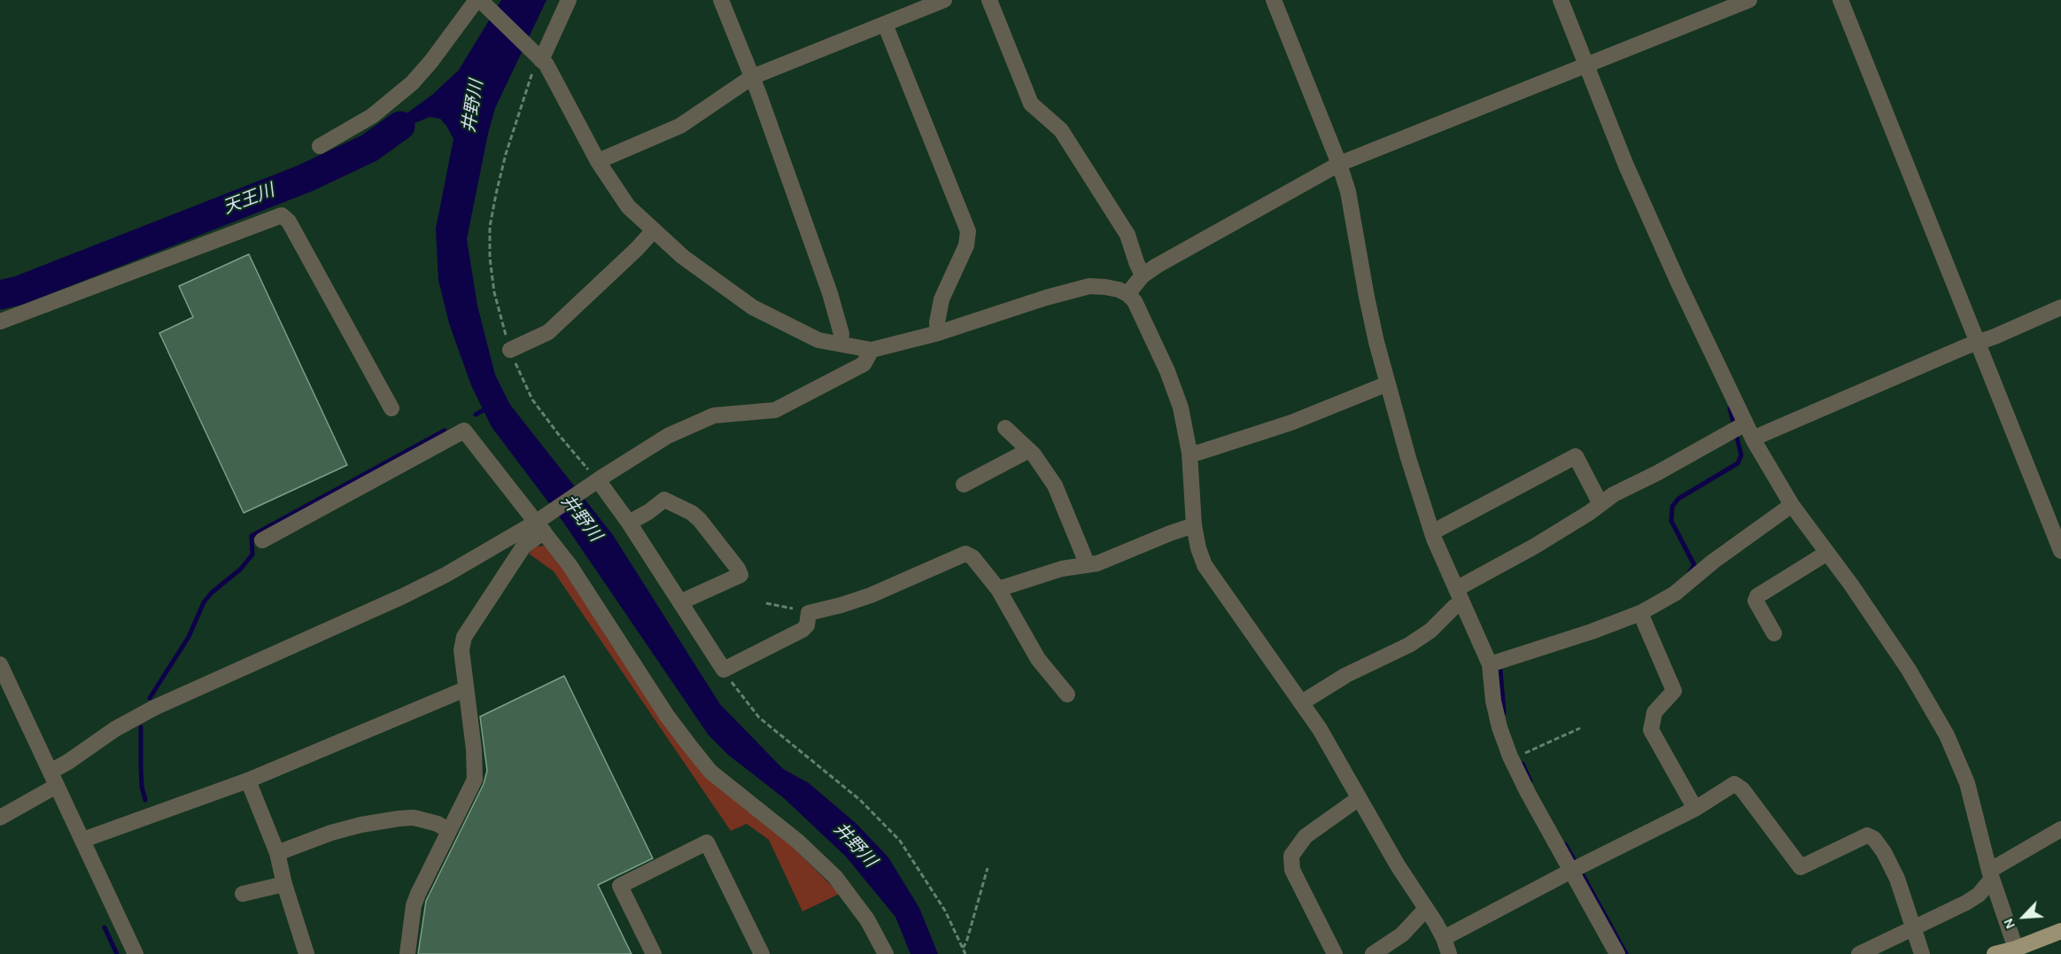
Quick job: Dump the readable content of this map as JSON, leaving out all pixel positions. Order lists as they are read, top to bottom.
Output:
{
  "water": ["井野川", "天王川"],
  "north": "bottom left"
}
